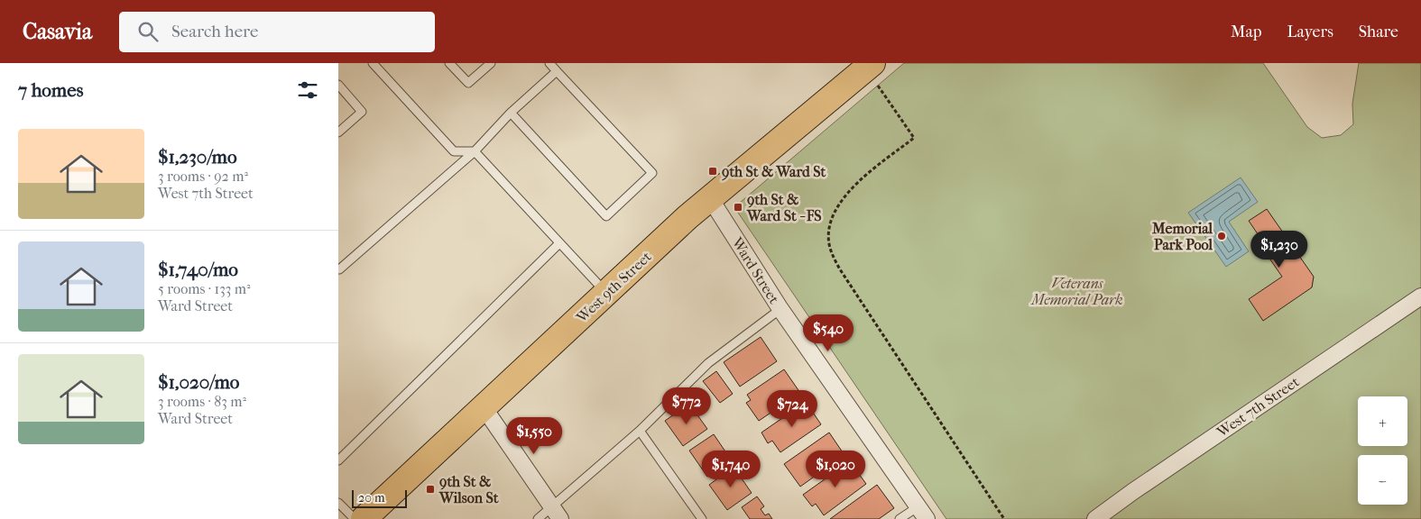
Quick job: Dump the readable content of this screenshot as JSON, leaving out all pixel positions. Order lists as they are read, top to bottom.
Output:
{
  "streets": {
    "main road": ["West 9th Street"],
    "street": ["Ward Street", "West 7th Street"]
  },
  "crossings": [
    ["Ward Street", "West 9th Street"]
  ],
  "parks": ["Veterans Memorial Park"],
  "places": {
    "transit": ["9th St & Ward St", "9th St & Ward St - FS", "9th St & Wilson St"],
    "other": ["Memorial Park Pool"]
  },
  "scale_bar": "20 m",
  "page": {
    "header": "Casavia",
    "search": "Search here",
    "nav": ["Map", "Layers", "Share"],
    "heading": "7 homes",
    "list": [
      {
        "name": "$1,230/mo",
        "note": "3 rooms · 92 m² · West 7th Street"
      },
      {
        "name": "$1,740/mo",
        "note": "5 rooms · 133 m² · Ward Street"
      },
      {
        "name": "$1,020/mo",
        "note": "3 rooms · 83 m² · Ward Street"
      }
    ],
    "price": [
      "$1,230",
      "$540",
      "$772",
      "$724",
      "$1,550",
      "$1,740",
      "$1,020"
    ],
    "map_buttons": ["+", "−"],
    "scale": "20 m"
  }
}
